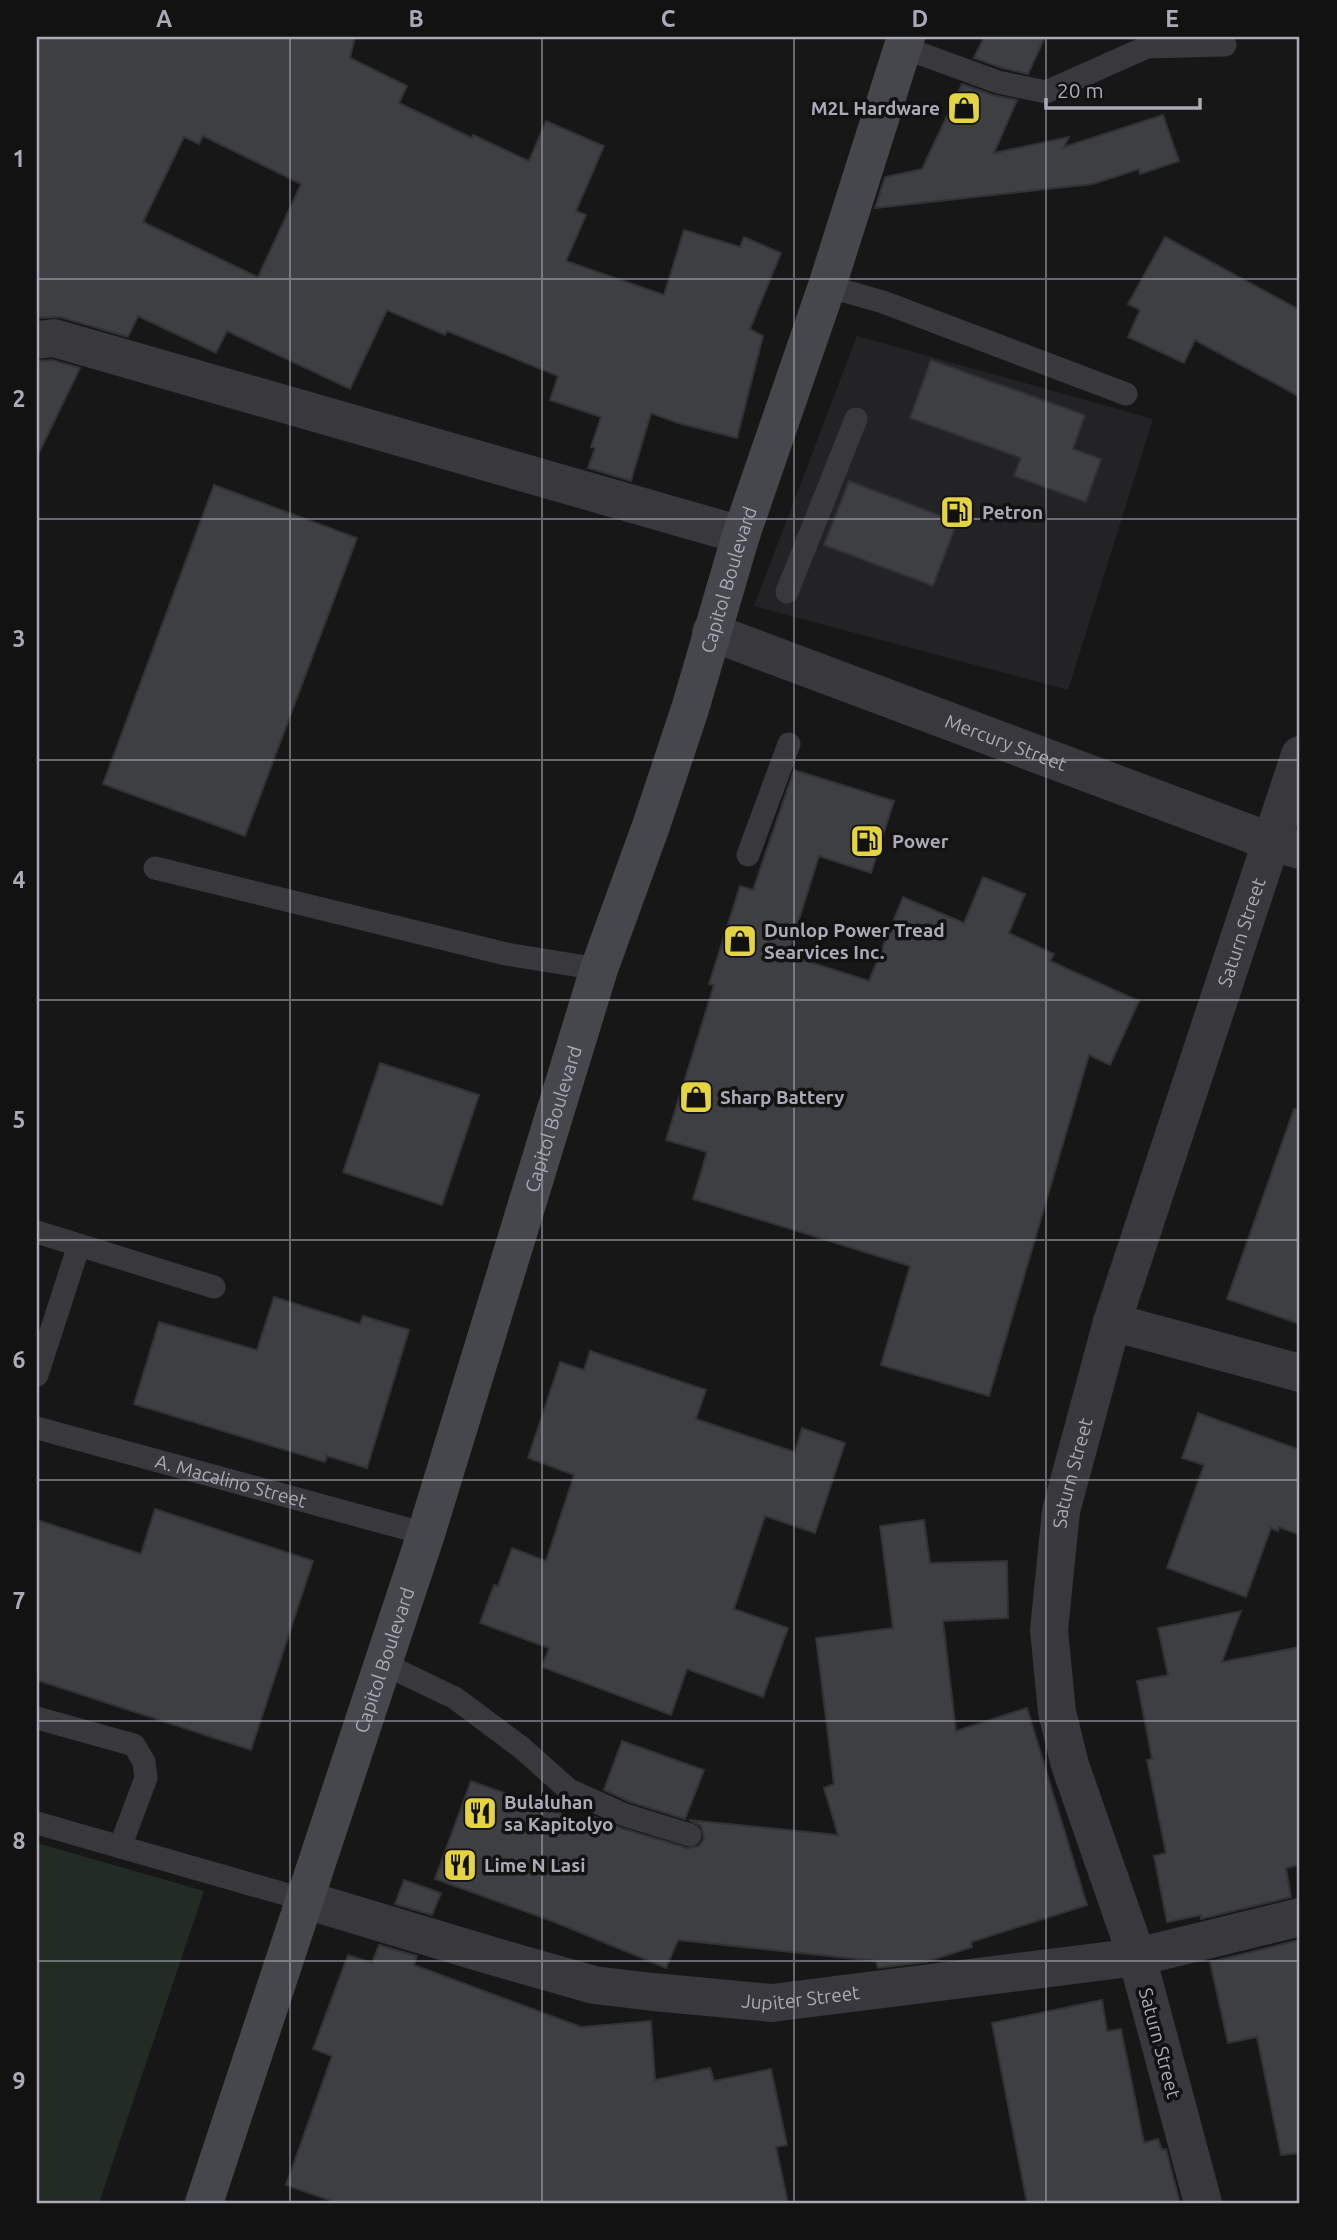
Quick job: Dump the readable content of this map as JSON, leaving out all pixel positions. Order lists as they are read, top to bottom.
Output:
{
  "streets": {
    "main road": ["Capitol Boulevard"],
    "street": ["Mercury Street", "Saturn Street", "Jupiter Street"],
    "lane": ["A. Macalino Street"]
  },
  "crossings": [
    ["Capitol Boulevard", "Mercury Street"],
    ["Capitol Boulevard", "A. Macalino Street"],
    ["Capitol Boulevard", "Jupiter Street"],
    ["Mercury Street", "Saturn Street"],
    ["Saturn Street", "Jupiter Street"]
  ],
  "places": {
    "shop": ["M2L Hardware", "Dunlop Power Tread Searvices Inc.", "Sharp Battery"],
    "fuel station": ["Petron", "Power"],
    "restaurant": ["Bulaluhan sa Kapitolyo", "Lime N Lasi"]
  },
  "scale_bar": "20 m",
  "grid": {
    "columns": [
      "A",
      "B",
      "C",
      "D",
      "E"
    ],
    "rows": [
      "1",
      "2",
      "3",
      "4",
      "5",
      "6",
      "7",
      "8",
      "9"
    ]
  }
}
